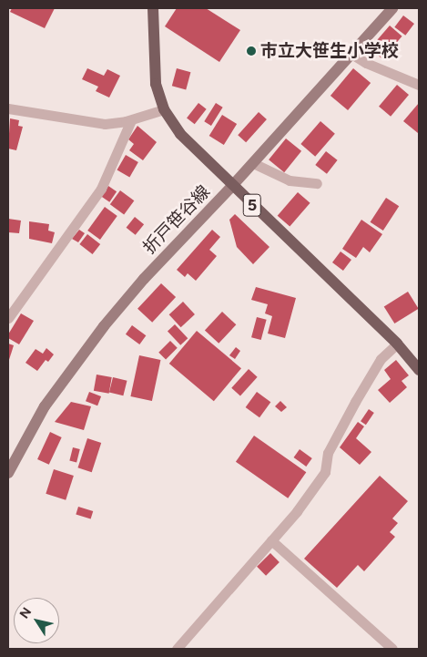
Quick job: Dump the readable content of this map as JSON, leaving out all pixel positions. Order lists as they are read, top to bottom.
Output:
{
  "streets": {
    "main road": ["5", "折戸笹谷線"]
  },
  "crossings": [
    ["5", "折戸笹谷線"]
  ],
  "places": ["市立大笹生小学校"],
  "north": "top left"
}
